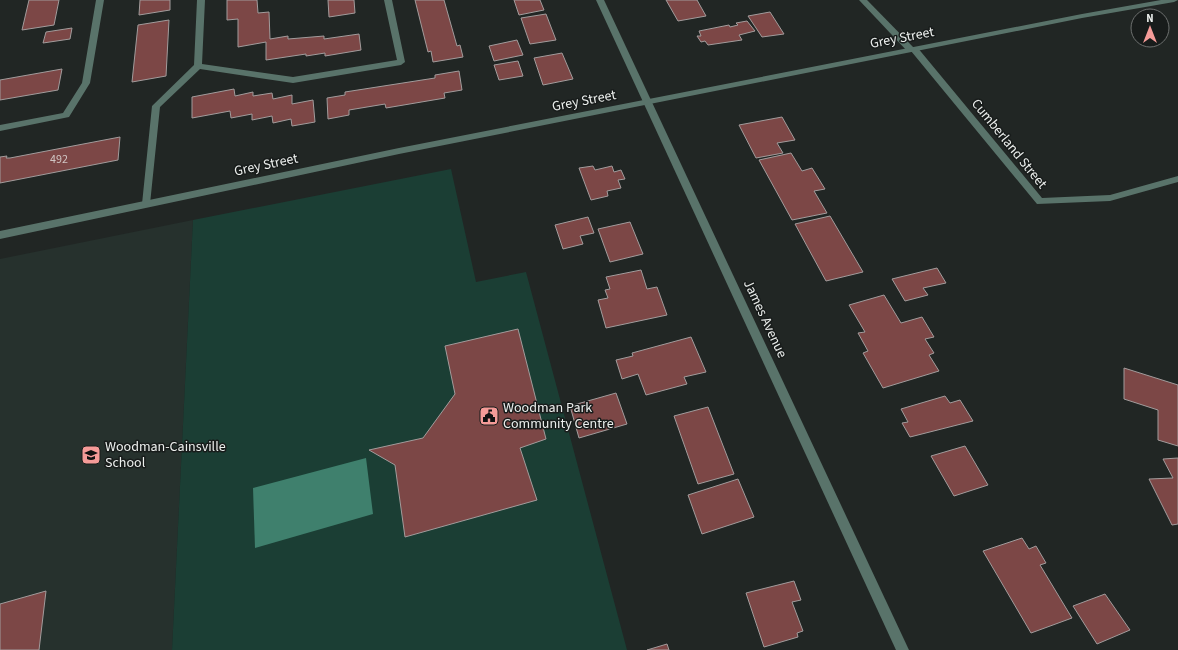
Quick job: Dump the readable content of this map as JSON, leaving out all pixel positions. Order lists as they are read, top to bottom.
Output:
{
  "streets": {
    "street": ["Grey Street", "Cumberland Street", "James Avenue"]
  },
  "crossings": [
    ["Grey Street", "Cumberland Street"],
    ["Grey Street", "James Avenue"]
  ],
  "places": {
    "public building": ["Woodman Park Community Centre"],
    "school or university": ["Woodman-Cainsville School"]
  },
  "house_numbers": ["492"],
  "north": "top"
}
